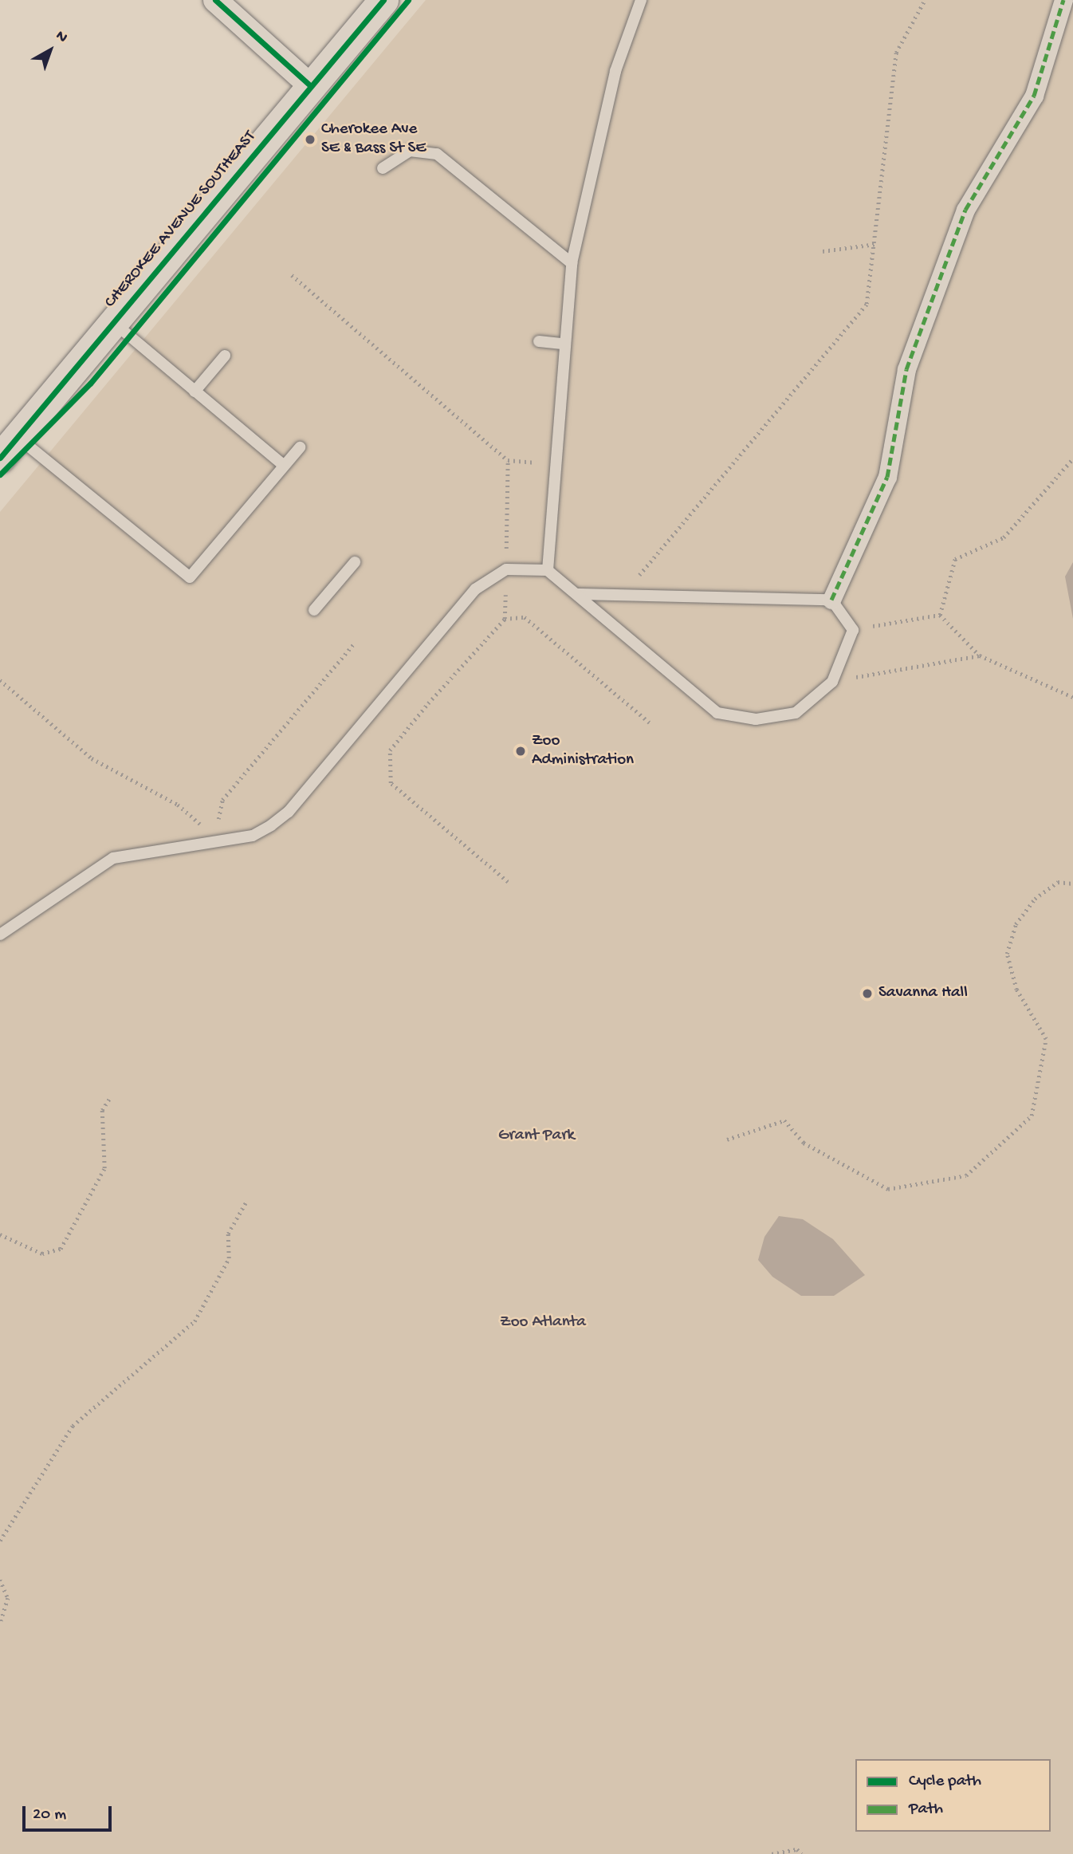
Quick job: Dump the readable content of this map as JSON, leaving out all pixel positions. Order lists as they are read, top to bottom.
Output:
{
  "streets": {
    "street": ["CHEROKEE AVENUE SOUTHEAST"]
  },
  "parks": ["Grant Park", "Zoo Atlanta"],
  "places": ["Cherokee Ave SE & Bass St SE", "Zoo Administration", "Savanna Hall"],
  "legend": ["Cycle path", "Path"],
  "scale_bar": "20 m",
  "north": "top right"
}
